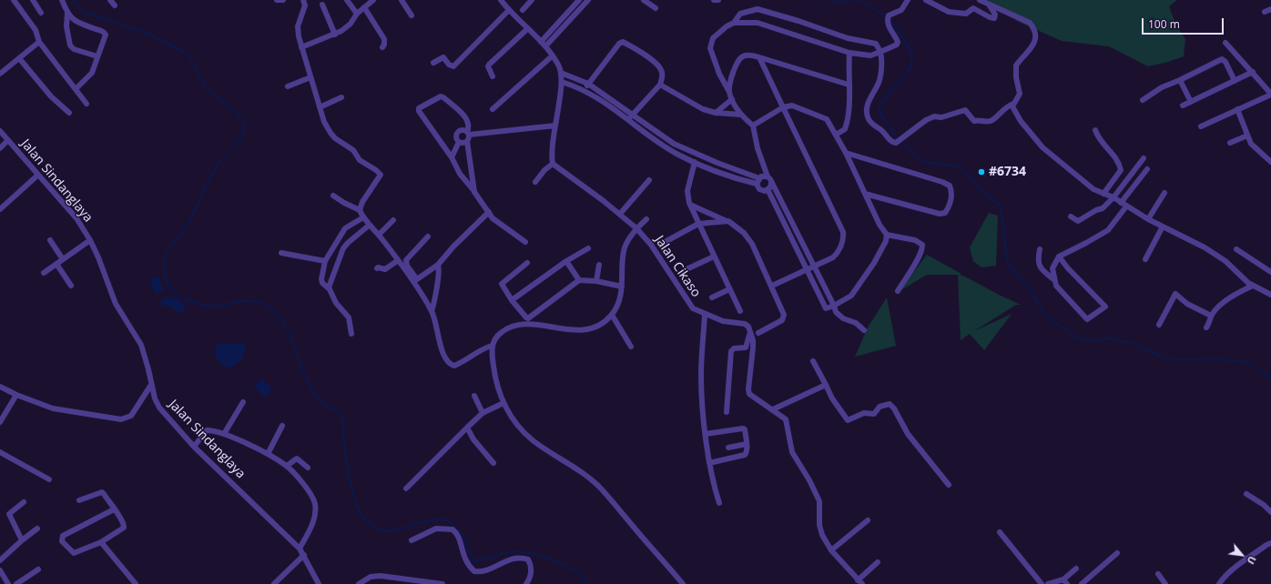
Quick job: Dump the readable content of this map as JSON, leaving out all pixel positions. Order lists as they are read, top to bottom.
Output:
{
  "streets": {
    "street": ["Jalan Sindanglaya", "Jalan Cikaso"]
  },
  "places": ["#6734"],
  "scale_bar": "100 m",
  "north": "bottom right"
}
